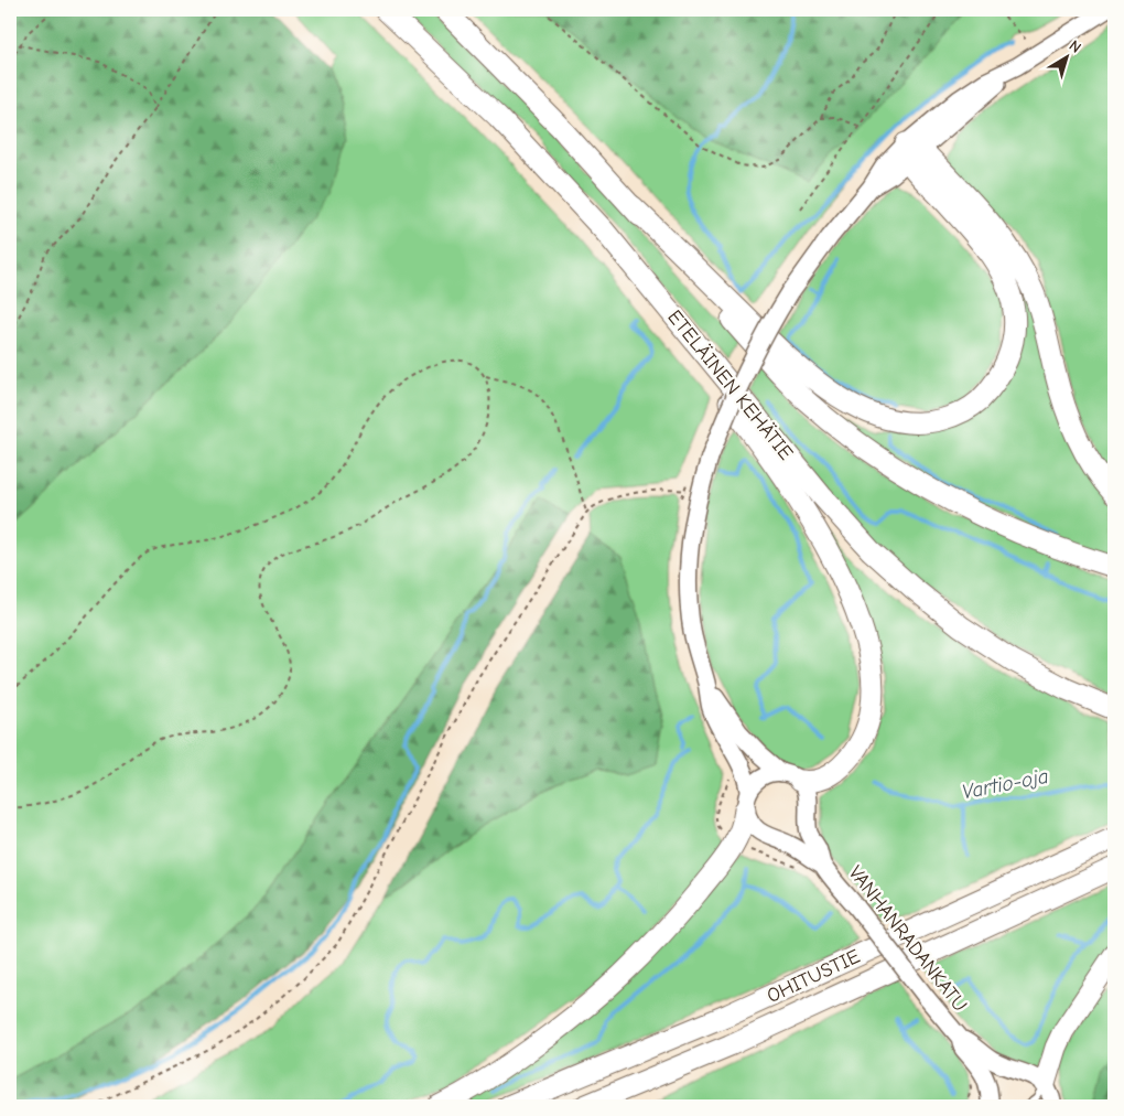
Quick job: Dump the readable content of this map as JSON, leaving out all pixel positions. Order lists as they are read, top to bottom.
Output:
{
  "streets": {
    "highway": ["ETELÄINEN KEHÄTIE", "OHITUSTIE"],
    "street": ["VANHANRADANKATU"]
  },
  "water": ["Vartio-oja"],
  "north": "top right"
}
